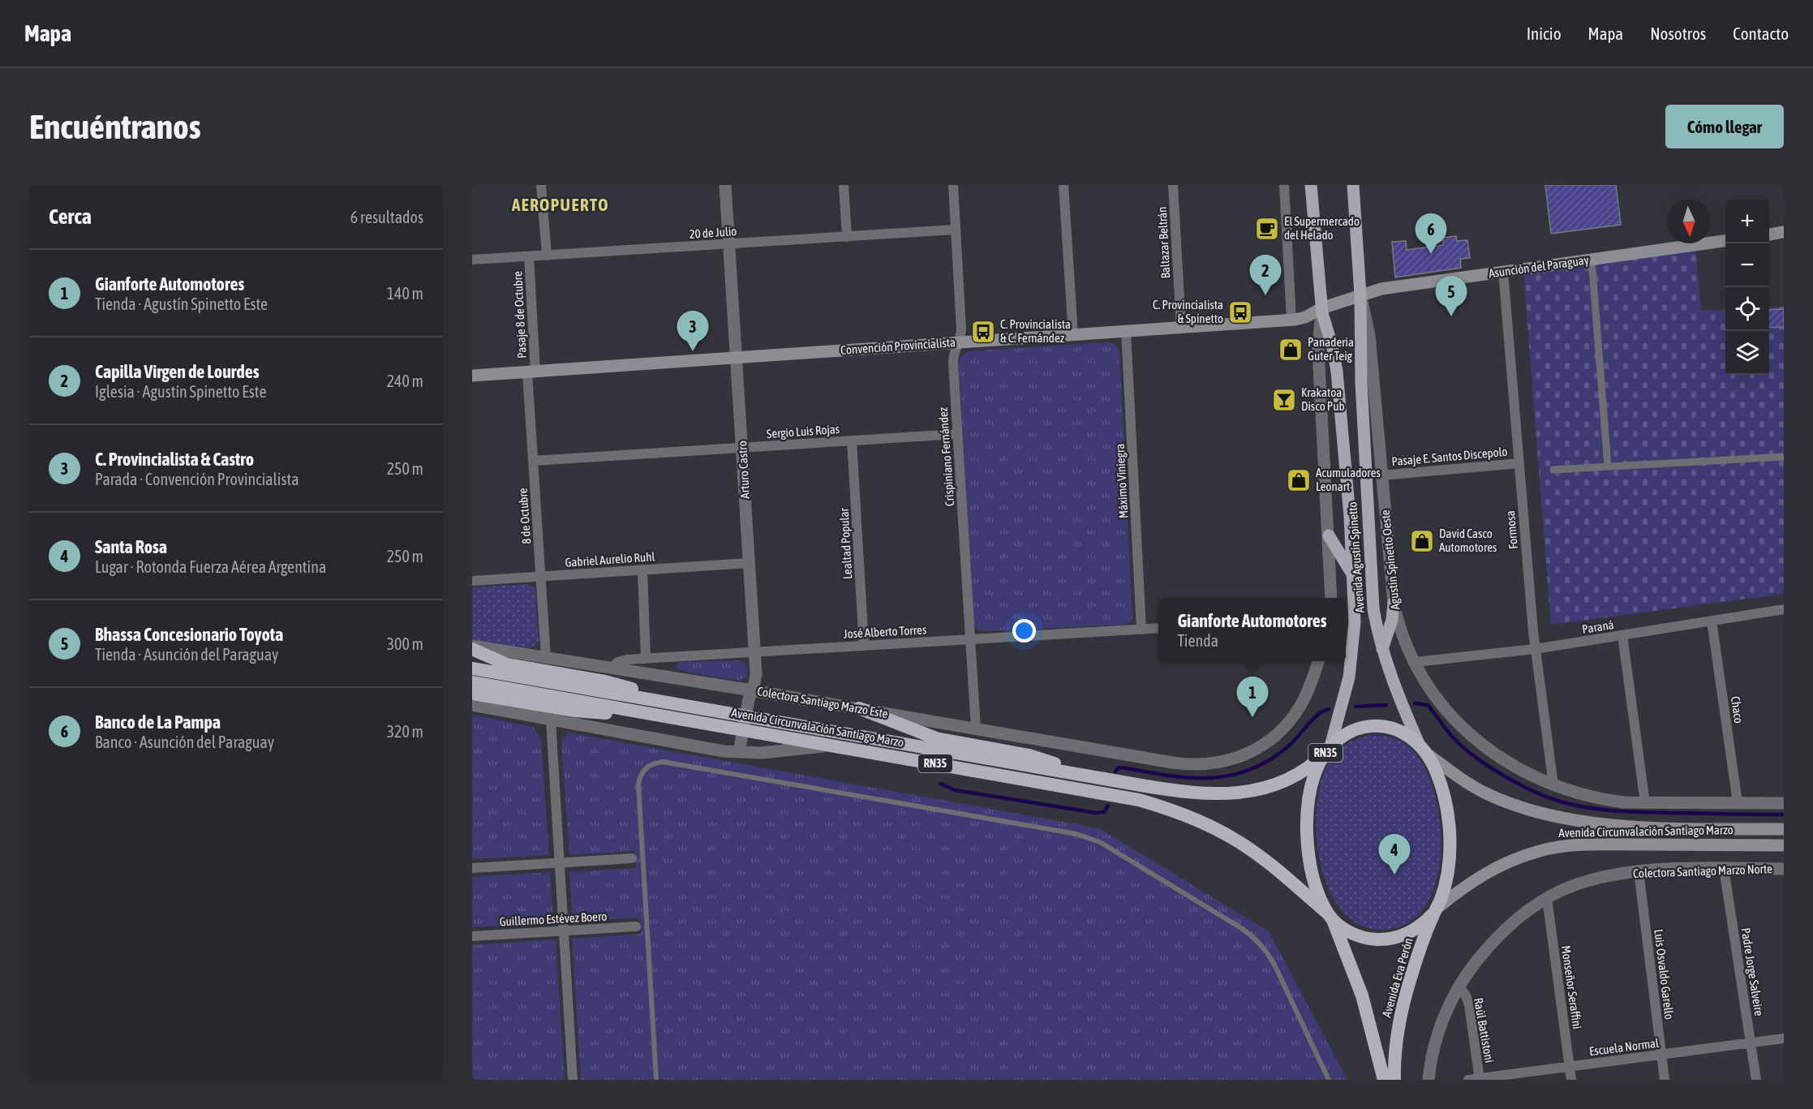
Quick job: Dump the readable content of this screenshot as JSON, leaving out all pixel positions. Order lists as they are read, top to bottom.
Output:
{
  "streets": {
    "highway": ["Avenida Circunvalación Santiago Marzo", "RN35", "Avenida Eva Perón"],
    "main road": ["Asunción del Paraguay", "Convención Provincialista", "Avenida Agustín Spinetto"],
    "street": [
      "20 de Julio",
      "Baltazar Beltrán",
      "Pasaje 8 de Octubre",
      "Sergio Luis Rojas",
      "Crispiniano Fernández",
      "Pasaje E. Santos Discepolo",
      "Arturo Castro",
      "Máximo Viniegra",
      "8 de Octubre",
      "Formosa",
      "Lealtad Popular",
      "Gabriel Aurelio Ruhl",
      "Agustín Spinetto Oeste",
      "Paraná",
      "José Alberto Torres",
      "Colectora Santiago Marzo Este",
      "Chaco",
      "Colectora Santiago Marzo Norte",
      "Guillermo Estévez Boero",
      "Padre Jorge Salveire",
      "Luis Osvaldo Garello",
      "Monseñor Seraffini",
      "Raúl Battistoni",
      "Escuela Normal"
    ]
  },
  "crossings": [
    ["20 de Julio", "Pasaje 8 de Octubre"],
    ["20 de Julio", "Crispiniano Fernández"],
    ["20 de Julio", "Arturo Castro"],
    ["Baltazar Beltrán", "Convención Provincialista"],
    ["Asunción del Paraguay", "Convención Provincialista"],
    ["Asunción del Paraguay", "Formosa"],
    ["Asunción del Paraguay", "Avenida Agustín Spinetto"],
    ["Asunción del Paraguay", "Agustín Spinetto Oeste"],
    ["Pasaje 8 de Octubre", "Convención Provincialista"],
    ["Pasaje 8 de Octubre", "8 de Octubre"],
    ["Convención Provincialista", "Crispiniano Fernández"],
    ["Convención Provincialista", "Arturo Castro"],
    ["Convención Provincialista", "Máximo Viniegra"],
    ["Convención Provincialista", "8 de Octubre"],
    ["Convención Provincialista", "Avenida Agustín Spinetto"],
    ["Sergio Luis Rojas", "Crispiniano Fernández"],
    ["Sergio Luis Rojas", "Arturo Castro"],
    ["Sergio Luis Rojas", "8 de Octubre"],
    ["Sergio Luis Rojas", "Lealtad Popular"],
    ["Crispiniano Fernández", "José Alberto Torres"],
    ["Crispiniano Fernández", "Colectora Santiago Marzo Este"],
    ["Pasaje E. Santos Discepolo", "Formosa"],
    ["Pasaje E. Santos Discepolo", "Agustín Spinetto Oeste"],
    ["Arturo Castro", "Gabriel Aurelio Ruhl"],
    ["Arturo Castro", "José Alberto Torres"],
    ["Arturo Castro", "Colectora Santiago Marzo Este"],
    ["Arturo Castro", "Avenida Circunvalación Santiago Marzo"],
    ["Máximo Viniegra", "José Alberto Torres"],
    ["8 de Octubre", "Gabriel Aurelio Ruhl"],
    ["8 de Octubre", "Colectora Santiago Marzo Este"],
    ["Formosa", "Agustín Spinetto Oeste"],
    ["Formosa", "Paraná"],
    ["Lealtad Popular", "José Alberto Torres"],
    ["Avenida Agustín Spinetto", "Agustín Spinetto Oeste"],
    ["Avenida Agustín Spinetto", "Avenida Circunvalación Santiago Marzo"],
    ["Avenida Agustín Spinetto", "RN35"],
    ["Agustín Spinetto Oeste", "Paraná"],
    ["Paraná", "Chaco"],
    ["José Alberto Torres", "Colectora Santiago Marzo Este"],
    ["Avenida Circunvalación Santiago Marzo", "RN35"],
    ["Avenida Circunvalación Santiago Marzo", "Avenida Eva Perón"],
    ["RN35", "Avenida Eva Perón"],
    ["Colectora Santiago Marzo Norte", "Padre Jorge Salveire"],
    ["Colectora Santiago Marzo Norte", "Luis Osvaldo Garello"],
    ["Colectora Santiago Marzo Norte", "Monseñor Seraffini"],
    ["Colectora Santiago Marzo Norte", "Raúl Battistoni"],
    ["Padre Jorge Salveire", "Escuela Normal"],
    ["Luis Osvaldo Garello", "Escuela Normal"],
    ["Monseñor Seraffini", "Escuela Normal"],
    ["Raúl Battistoni", "Escuela Normal"]
  ],
  "districts": ["AEROPUERTO"],
  "places": {
    "cafe": ["El Supermercado del Helado"],
    "bus stop": ["C. Provincialista & Spinetto", "C. Provincialista & C. Fernández"],
    "shop": ["Panaderia Guter Teig", "Acumuladores Leonart", "David Casco Automotores"],
    "bar": ["Krakatoa Disco Pub"]
  },
  "north": "bottom",
  "page": {
    "header": "Mapa",
    "nav": [
      "Inicio",
      "Mapa",
      "Nosotros",
      "Contacto"
    ],
    "buttons": "Cómo llegar",
    "title": "Encuéntranos",
    "heading": ["Cerca", "6 resultados"],
    "map_buttons": ["+", "−"],
    "pins": [
      "6",
      "2",
      "5",
      "3",
      "1",
      "4"
    ],
    "list": [
      {
        "mark": "1",
        "name": "Gianforte Automotores",
        "note": "Tienda · Agustín Spinetto Este",
        "value": "140 m"
      },
      {
        "mark": "2",
        "name": "Capilla Virgen de Lourdes",
        "note": "Iglesia · Agustín Spinetto Este",
        "value": "240 m"
      },
      {
        "mark": "3",
        "name": "C. Provincialista & Castro",
        "note": "Parada · Convención Provincialista",
        "value": "250 m"
      },
      {
        "mark": "4",
        "name": "Santa Rosa",
        "note": "Lugar · Rotonda Fuerza Aérea Argentina",
        "value": "250 m"
      },
      {
        "mark": "5",
        "name": "Bhassa Concesionario Toyota",
        "note": "Tienda · Asunción del Paraguay",
        "value": "300 m"
      },
      {
        "mark": "6",
        "name": "Banco de La Pampa",
        "note": "Banco · Asunción del Paraguay",
        "value": "320 m"
      }
    ],
    "popup": ["Gianforte Automotores", "Tienda"]
  }
}
